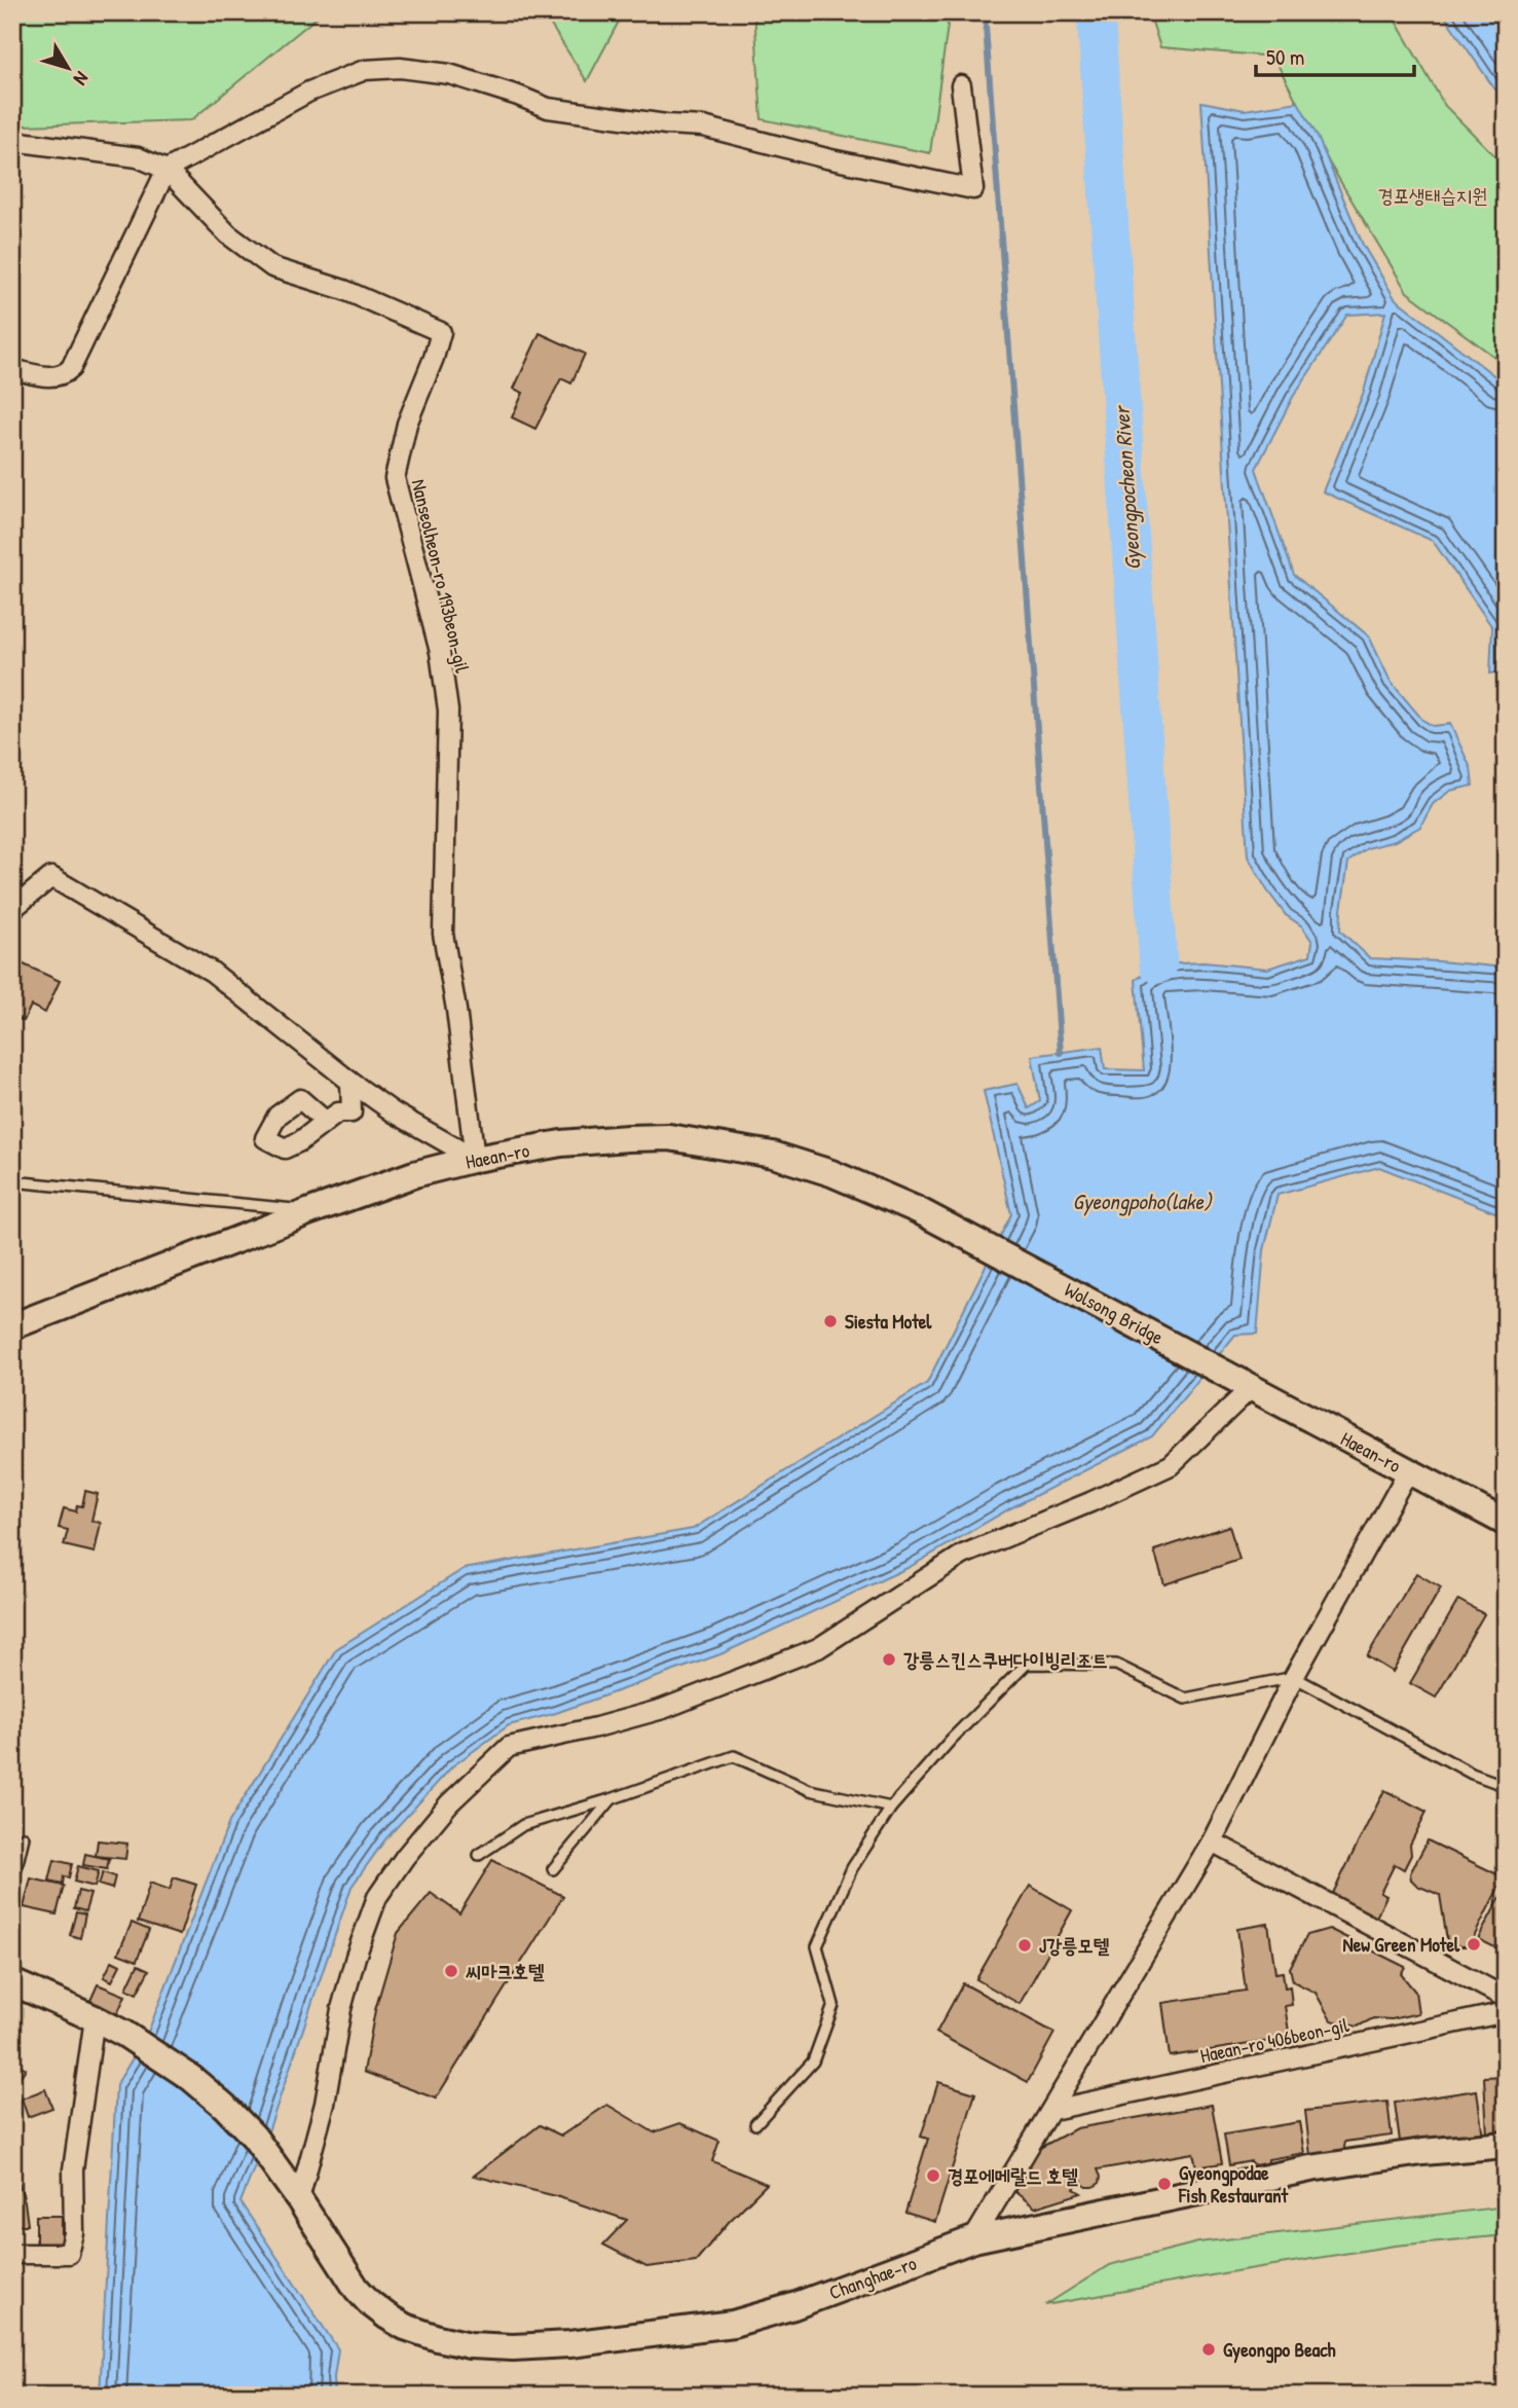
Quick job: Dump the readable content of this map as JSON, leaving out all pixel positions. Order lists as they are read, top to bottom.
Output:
{
  "streets": {
    "street": [
      "Nanseolheon-ro 193beon-gil",
      "Haean-ro",
      "Wolsong Bridge",
      "Haean-ro 406beon-gil",
      "Changhae-ro"
    ]
  },
  "crossings": [
    ["Nanseolheon-ro 193beon-gil", "Haean-ro"],
    ["Haean-ro", "Wolsong Bridge"]
  ],
  "water": ["Gyeongpocheon River", "Gyeongpoho(lake)"],
  "parks": ["경포생태습지원"],
  "places": [
    "Siesta Motel",
    "강릉스킨스쿠버다이빙리조트",
    "New Green Motel",
    "J강릉모텔",
    "씨마크호텔",
    "경포에메랄드 호텔",
    "Gyeongpodae Fish Restaurant",
    "Gyeongpo Beach"
  ],
  "scale_bar": "50 m",
  "north": "bottom right"
}
